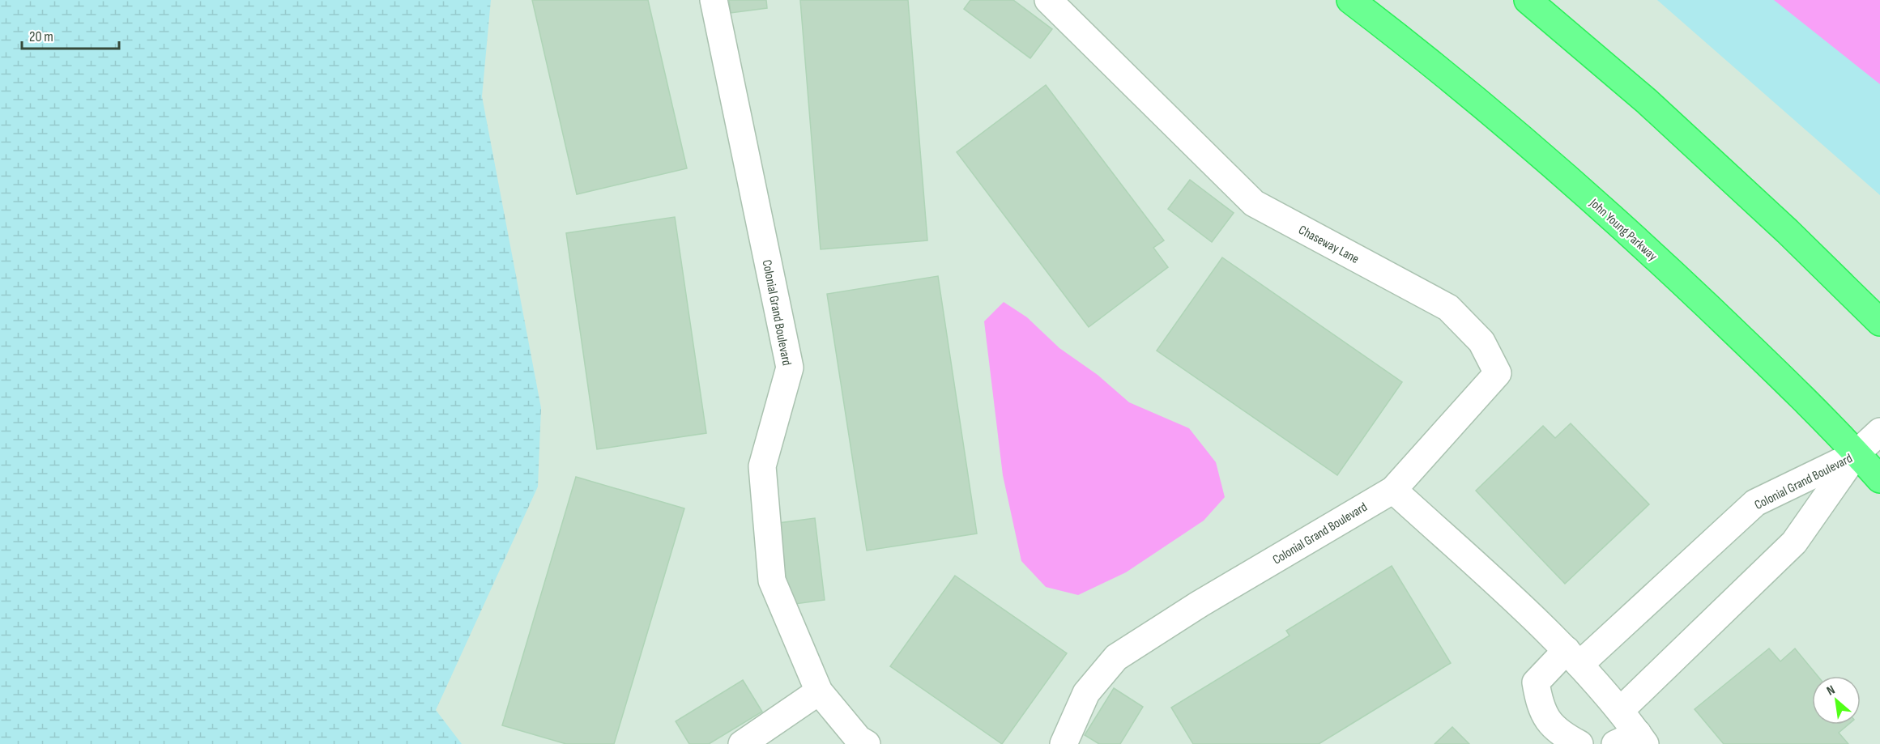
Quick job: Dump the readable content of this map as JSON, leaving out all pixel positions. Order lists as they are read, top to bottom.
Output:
{
  "streets": {
    "highway": ["John Young Parkway"],
    "street": ["Chaseway Lane", "Colonial Grand Boulevard"]
  },
  "crossings": [
    ["John Young Parkway", "Colonial Grand Boulevard"],
    ["Chaseway Lane", "Colonial Grand Boulevard"]
  ],
  "scale_bar": "20 m",
  "north": "top left"
}
